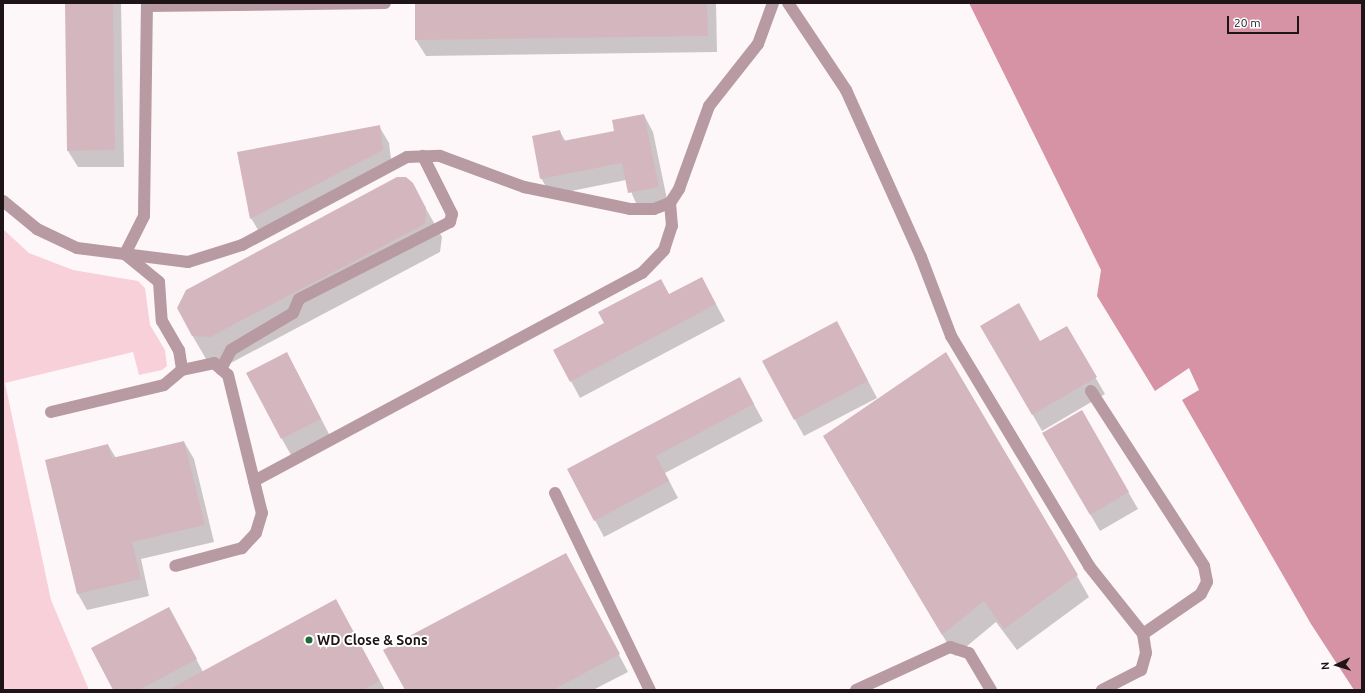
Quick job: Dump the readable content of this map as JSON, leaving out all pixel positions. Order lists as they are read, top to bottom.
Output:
{
  "places": ["WD Close & Sons"],
  "scale_bar": "20 m",
  "north": "left"
}
